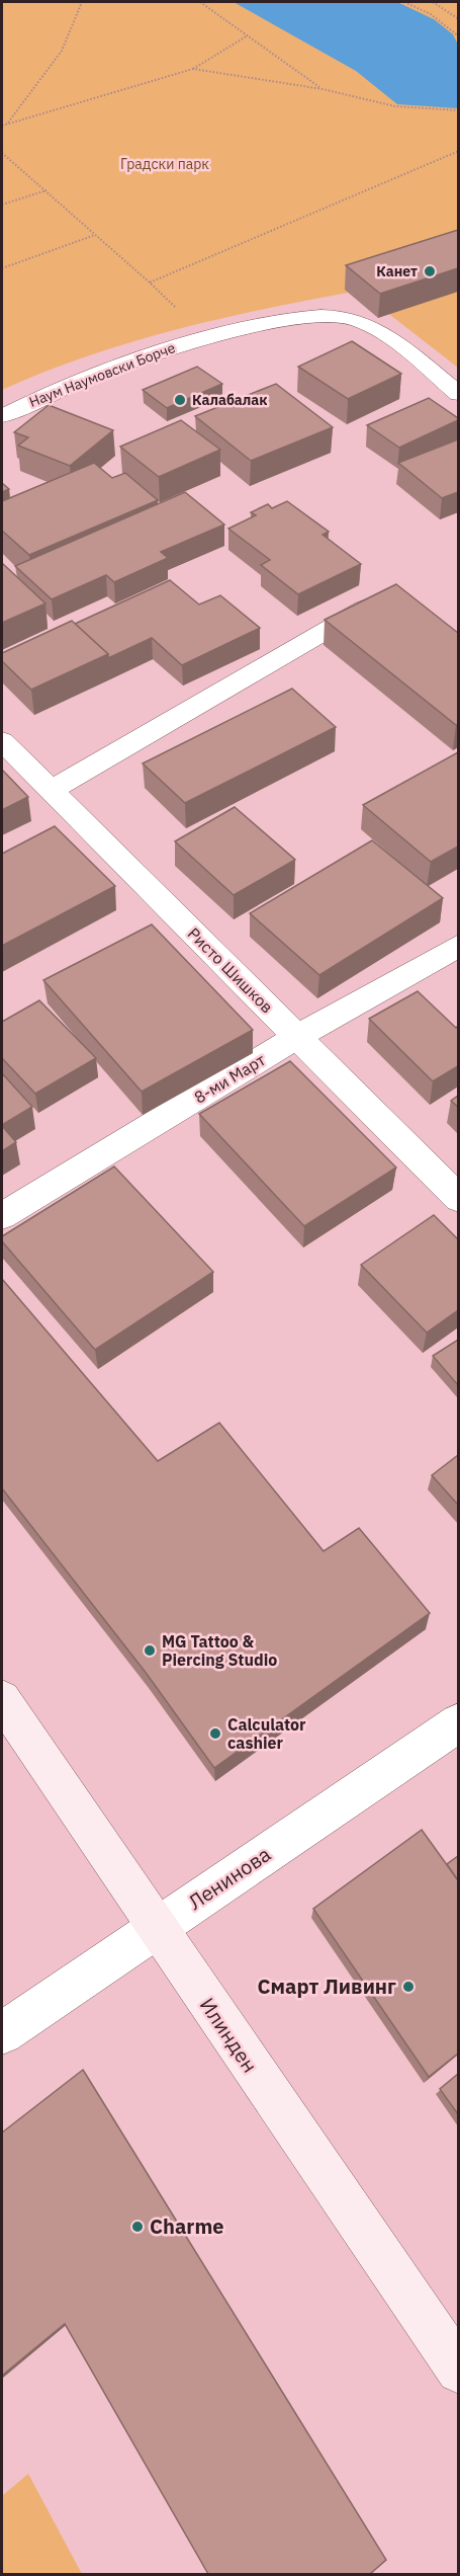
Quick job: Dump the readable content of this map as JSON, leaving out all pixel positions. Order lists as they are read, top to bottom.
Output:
{
  "streets": {
    "street": [
      "Наум Наумовски Борче",
      "Ристо Шишков",
      "8-ми Март",
      "Ленинова",
      "Илинден"
    ]
  },
  "crossings": [
    ["Ристо Шишков", "8-ми Март"],
    ["Ленинова", "Илинден"]
  ],
  "parks": ["Градски парк"],
  "places": [
    "Канет",
    "Калабалак",
    "MG Tattoo & Piercing Studio",
    "Calculator cashier",
    "Смарт Ливинг",
    "Charme"
  ]
}
